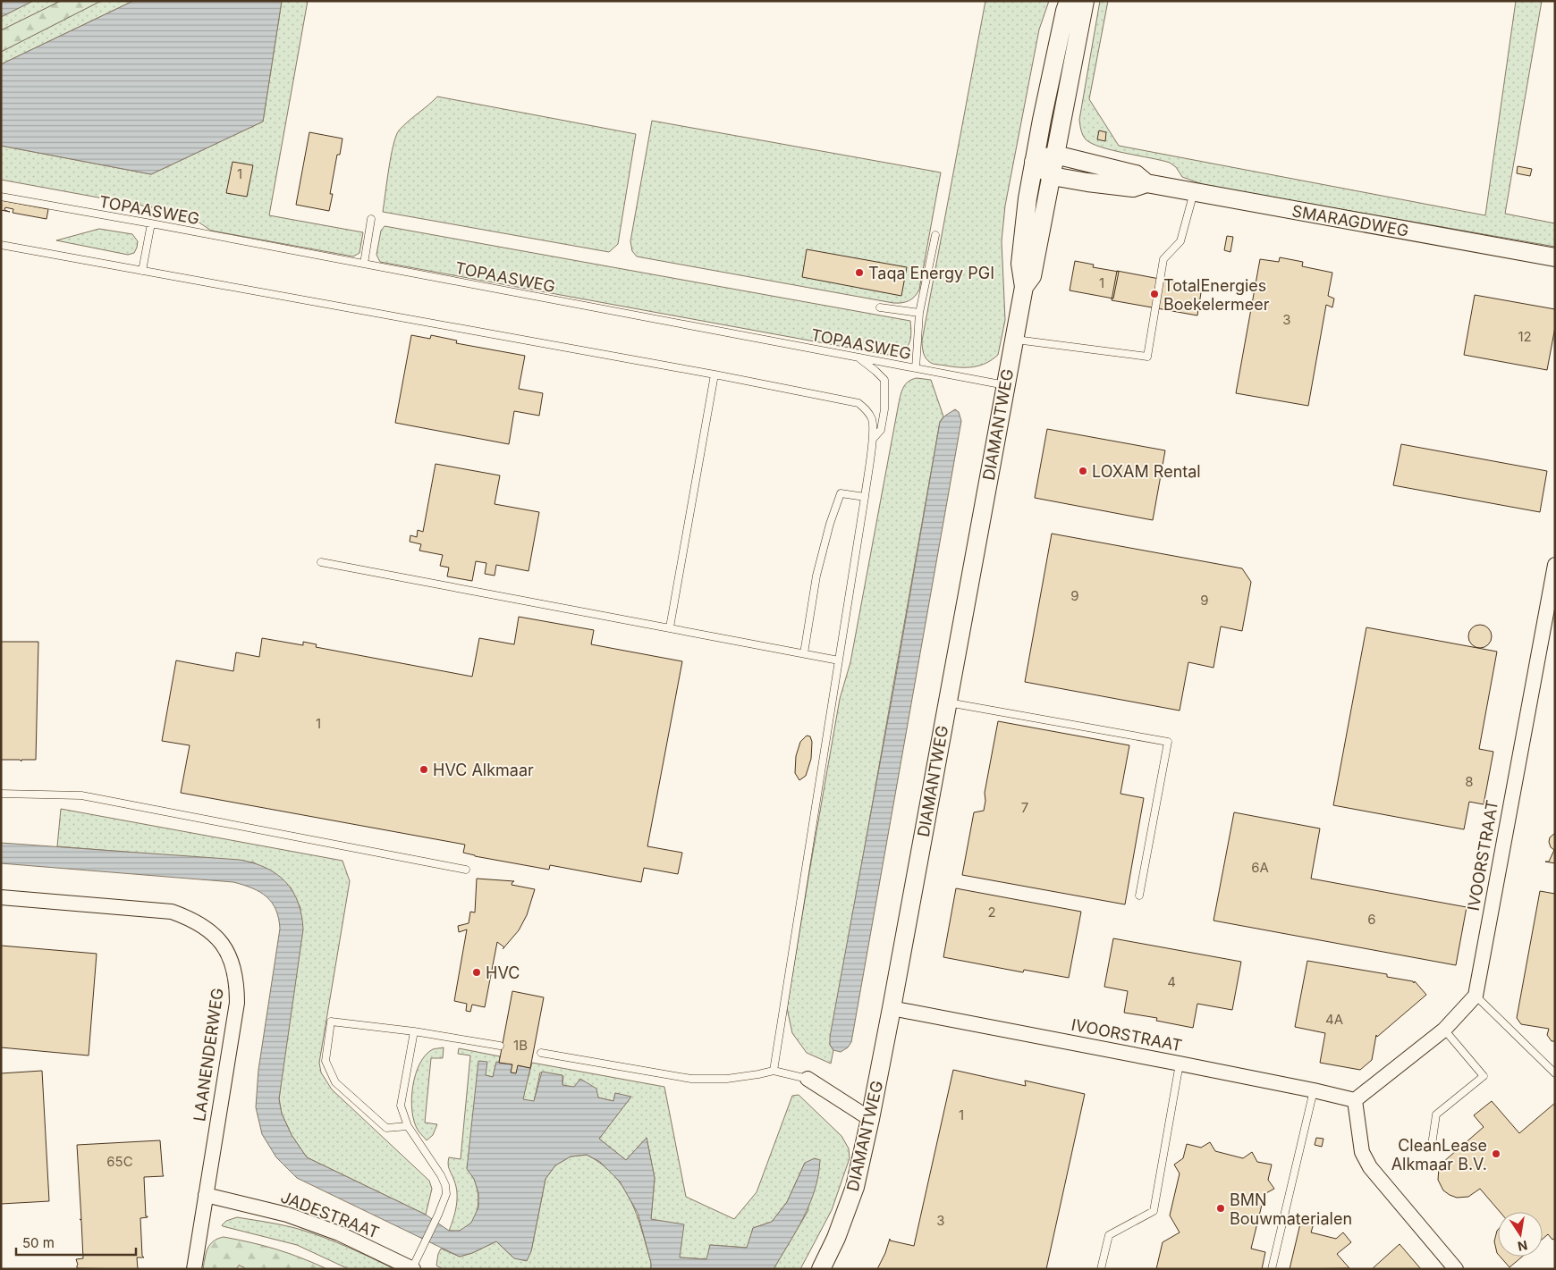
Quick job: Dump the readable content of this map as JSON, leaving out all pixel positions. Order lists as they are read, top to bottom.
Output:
{
  "streets": {
    "street": [
      "SMARAGDWEG",
      "DIAMANTWEG",
      "IVOORSTRAAT",
      "LAANENDERWEG",
      "JADESTRAAT"
    ],
    "lane": ["TOPAASWEG"]
  },
  "crossings": [
    ["TOPAASWEG", "DIAMANTWEG"],
    ["SMARAGDWEG", "DIAMANTWEG"],
    ["DIAMANTWEG", "IVOORSTRAAT"],
    ["LAANENDERWEG", "JADESTRAAT"]
  ],
  "places": [
    "Taqa Energy PGI",
    "TotalEnergies Boekelermeer",
    "LOXAM Rental",
    "HVC Alkmaar",
    "HVC",
    "CleanLease Alkmaar B.V.",
    "BMN Bouwmaterialen"
  ],
  "house_numbers": [
    "1",
    "1",
    "3",
    "12",
    "9",
    "9",
    "1",
    "8",
    "7",
    "6A",
    "2",
    "6",
    "4",
    "4A",
    "1B",
    "1",
    "65C",
    "3"
  ],
  "scale_bar": "50 m",
  "north": "bottom"
}
